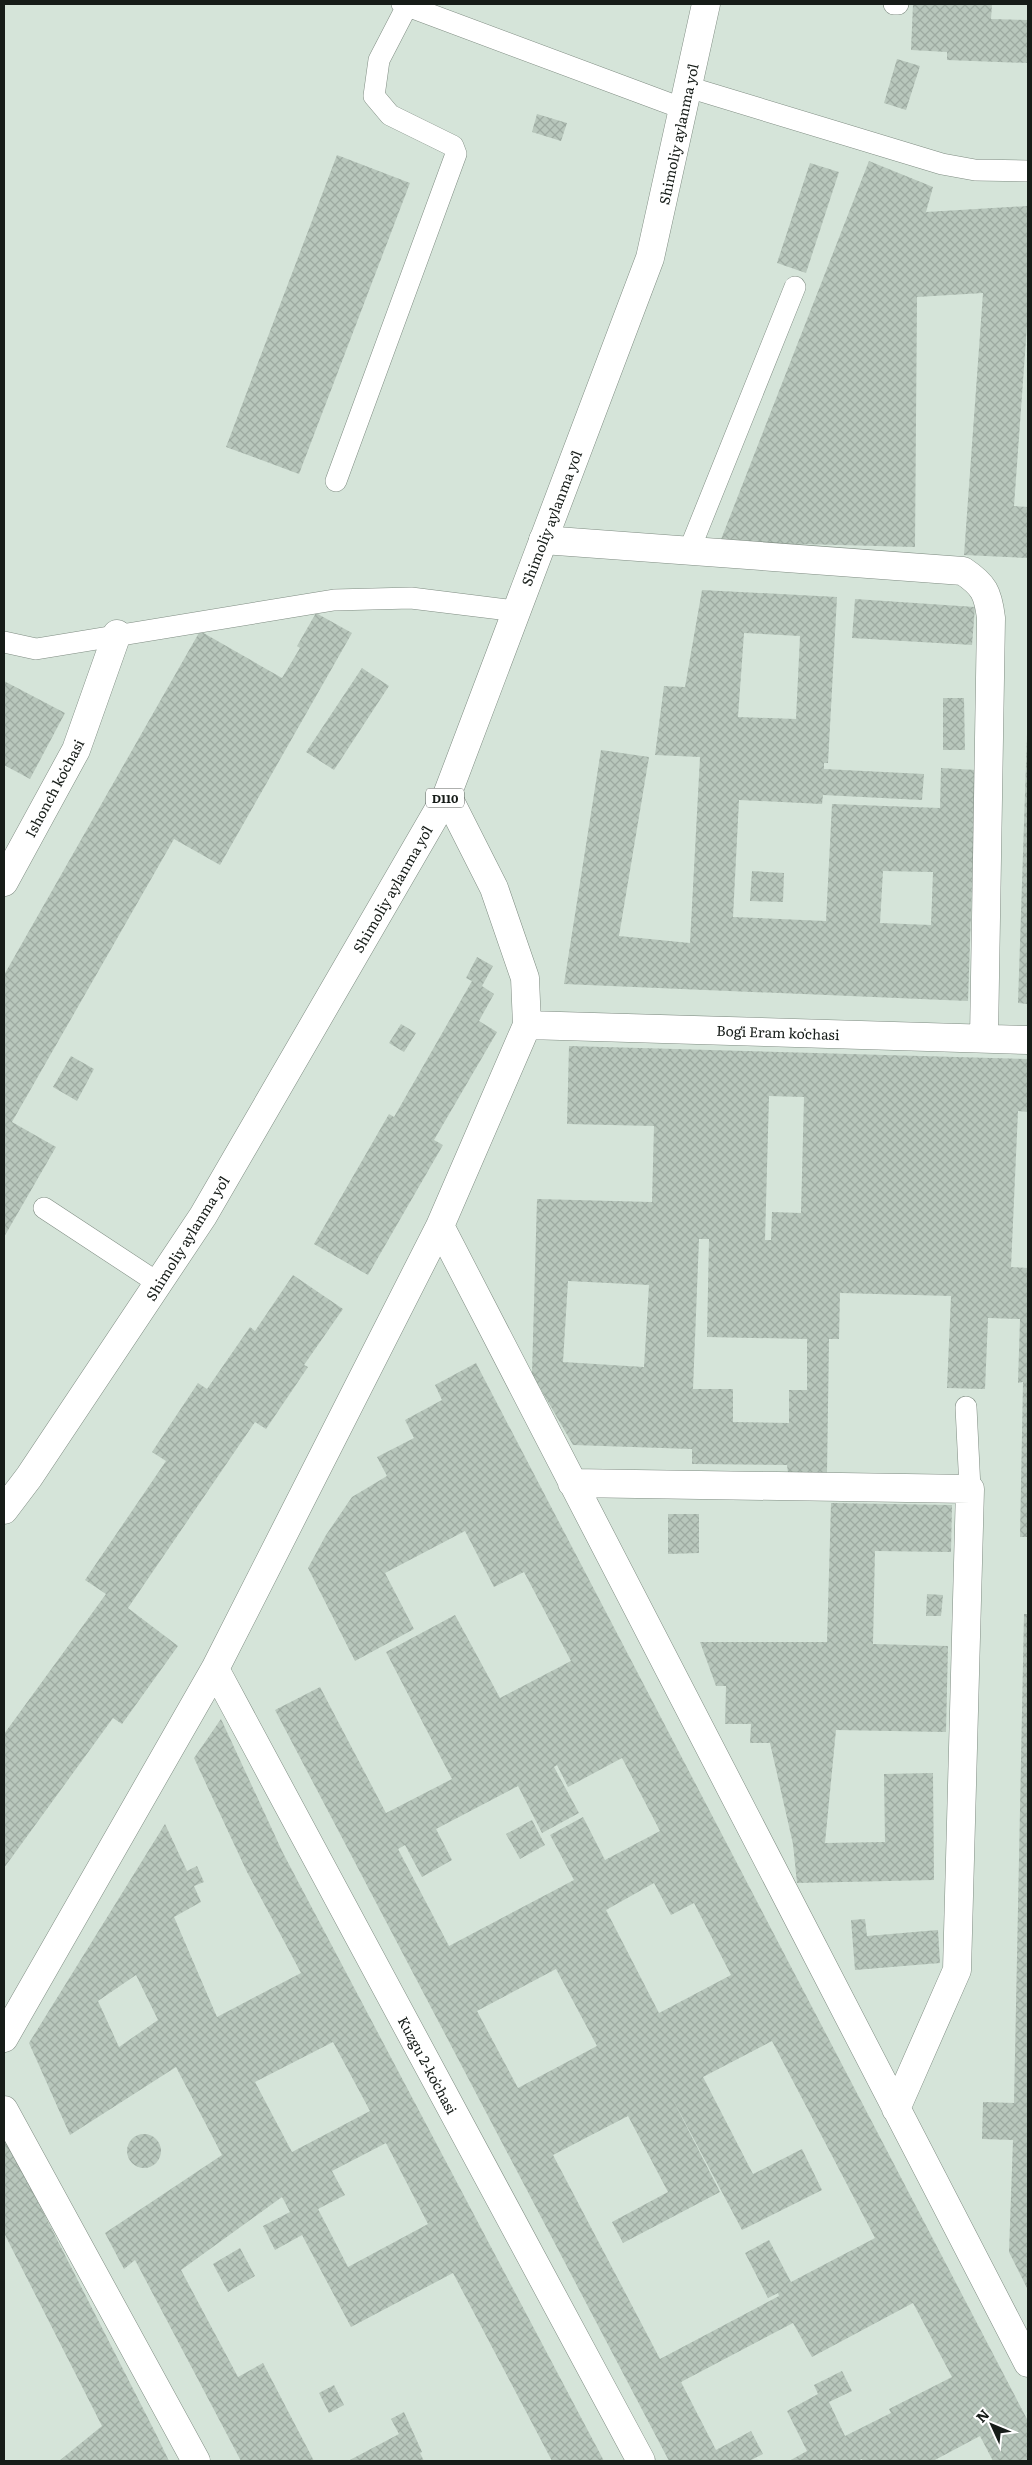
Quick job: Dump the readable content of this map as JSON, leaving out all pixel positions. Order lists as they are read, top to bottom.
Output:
{
  "streets": {
    "street": [
      "Shimoliy aylanma yoʻl",
      "Ishonch koʻchasi",
      "D110",
      "Bogʻi Eram koʻchasi",
      "Kuzgu 2-koʻchasi"
    ]
  },
  "north": "top left"
}
